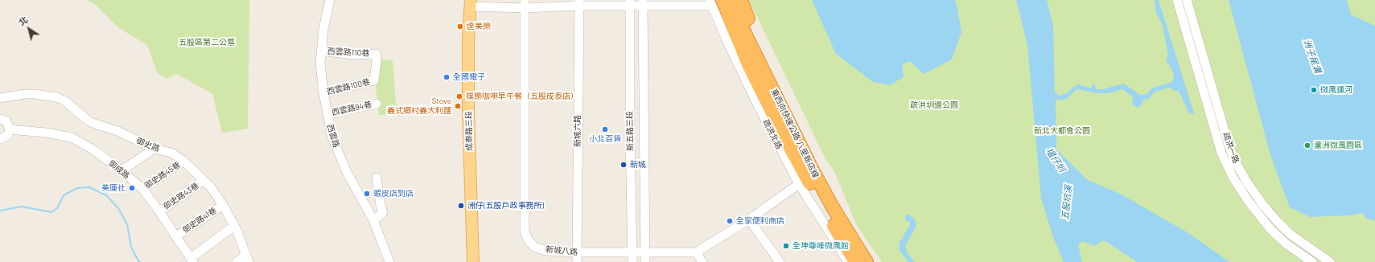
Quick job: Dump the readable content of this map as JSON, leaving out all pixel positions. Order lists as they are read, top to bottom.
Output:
{
  "streets": {
    "highway": ["東西向快速公路 八里新店線"],
    "main road": ["成泰路三段"],
    "street": [
      "西雲路110巷",
      "西雲路100巷",
      "西雲路94巷",
      "新城六路",
      "新五路三段",
      "疏洪北路",
      "西雲路",
      "御史路",
      "疏洪一路",
      "御成路",
      "御史路45巷",
      "御史路43巷",
      "御史路41巷",
      "新城八路"
    ]
  },
  "crossings": [
    ["西雲路110巷", "西雲路100巷"],
    ["西雲路110巷", "西雲路"],
    ["西雲路100巷", "西雲路"],
    ["西雲路94巷", "西雲路"],
    ["新城六路", "新城八路"],
    ["新五路三段", "新城八路"],
    ["東西向快速公路 八里新店線", "疏洪北路"],
    ["御史路", "御史路45巷"],
    ["御史路", "御史路43巷"],
    ["御史路", "御史路41巷"],
    ["御成路", "御史路45巷"],
    ["御成路", "御史路43巷"],
    ["御成路", "御史路41巷"]
  ],
  "water": ["洲子尾溝", "塭仔圳", "五股坑溪"],
  "parks": ["五股區第二公墓", "疏洪圳邊公園", "新北大都會公園"],
  "places": [
    "達美樂",
    "全國電子",
    "微風運河",
    "樸樂咖啡早午餐（五股成泰店）",
    "Stove 義式鄉村義大利麵",
    "小北百貨",
    "蘆洲微風園區",
    "新城",
    "美廉社",
    "蝦皮店到店",
    "洲仔(五股戶政事務所)",
    "全家便利商店",
    "全坤尊峰微風館"
  ],
  "north": "top left"
}
